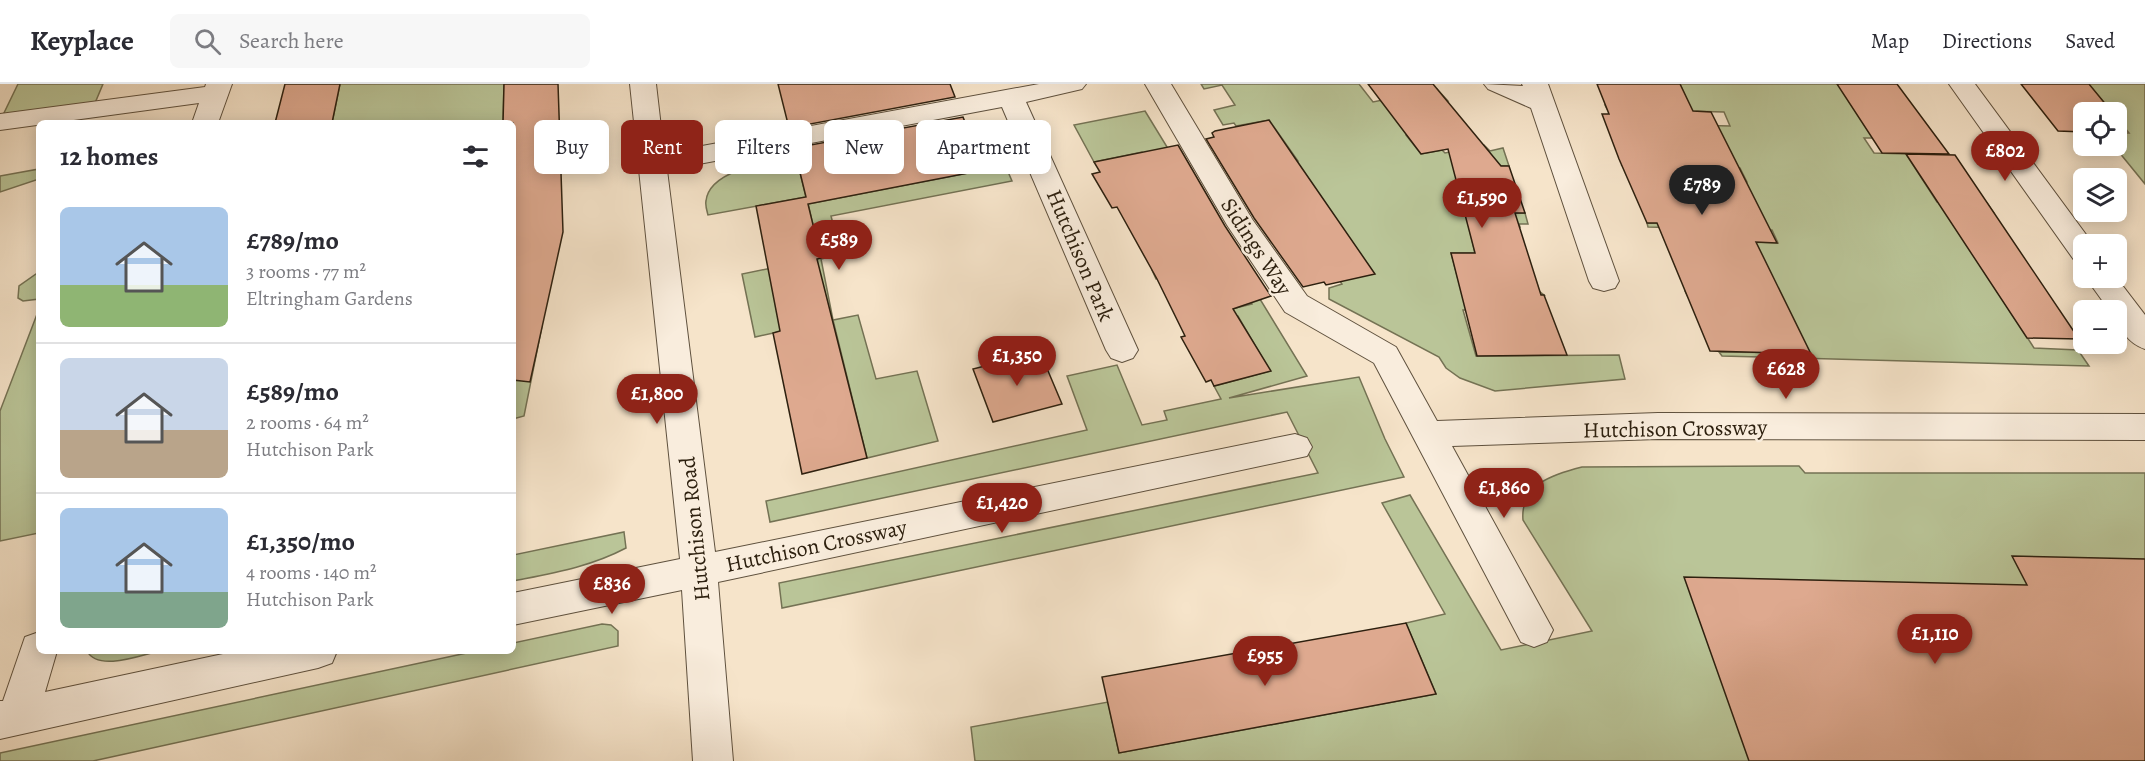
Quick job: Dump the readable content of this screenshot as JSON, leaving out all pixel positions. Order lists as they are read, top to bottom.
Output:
{
  "streets": {
    "street": [
      "Sidings Way",
      "Hutchison Park",
      "Hutchison Crossway",
      "Hutchison Road"
    ]
  },
  "crossings": [
    ["Sidings Way", "Hutchison Crossway"],
    ["Hutchison Crossway", "Hutchison Road"]
  ],
  "page": {
    "header": "Keyplace",
    "search": "Search here",
    "nav": ["Map", "Directions", "Saved"],
    "map_buttons": ["+", "−"],
    "chip": [
      "Buy",
      "Rent",
      "Filters",
      "New",
      "Apartment"
    ],
    "heading": "12 homes",
    "price": [
      "£802",
      "£789",
      "£1,590",
      "£589",
      "£1,350",
      "£628",
      "£1,800",
      "£1,860",
      "£1,420",
      "£836",
      "£1,110",
      "£955"
    ],
    "list": [
      {
        "name": "£789/mo",
        "note": "3 rooms · 77 m² · Eltringham Gardens"
      },
      {
        "name": "£589/mo",
        "note": "2 rooms · 64 m² · Hutchison Park"
      },
      {
        "name": "£1,350/mo",
        "note": "4 rooms · 140 m² · Hutchison Park"
      }
    ]
  }
}
